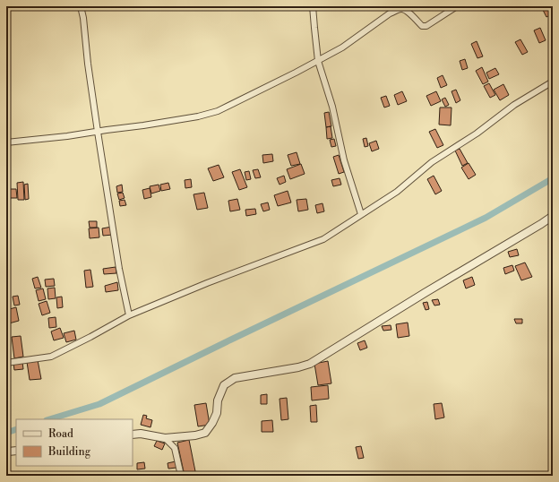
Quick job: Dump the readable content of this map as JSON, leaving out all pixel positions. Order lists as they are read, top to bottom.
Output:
{
  "legend": ["Road", "Building"]
}
